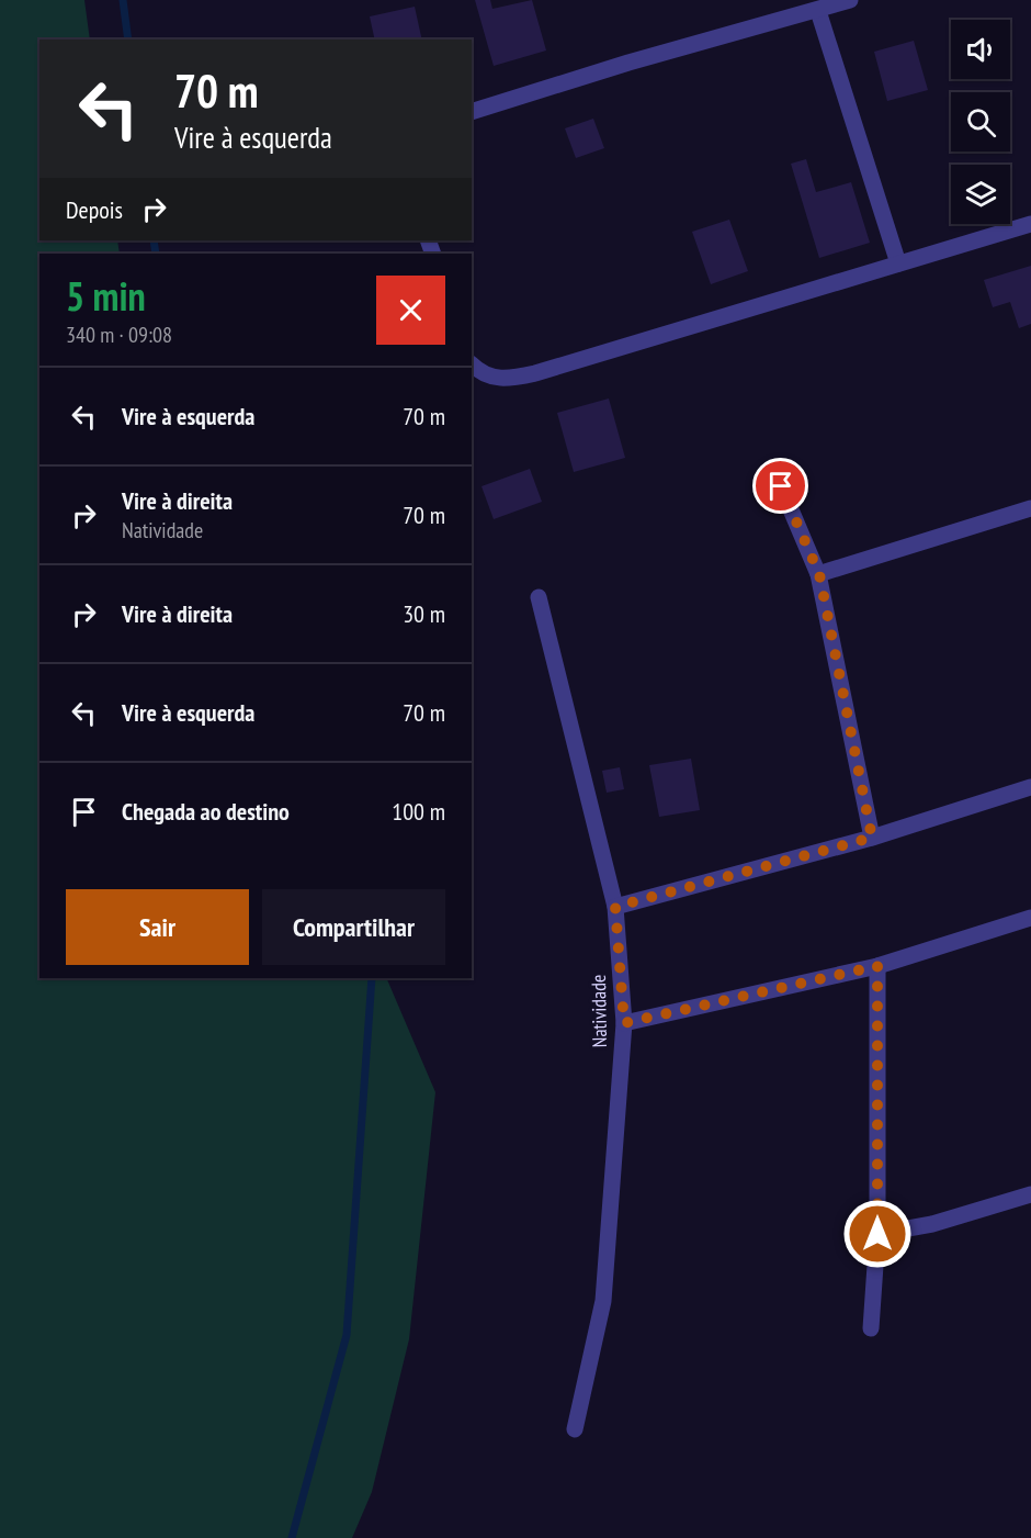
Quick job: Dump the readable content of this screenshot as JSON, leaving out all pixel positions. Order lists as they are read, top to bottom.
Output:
{
  "streets": {
    "street": ["Natividade"]
  },
  "page": {
    "turn": ["70 m", "Vire à esquerda"],
    "then": "Depois",
    "heading": ["5 min", "340 m · 09:08"],
    "list": [
      {
        "name": "Vire à esquerda",
        "value": "70 m"
      },
      {
        "name": "Vire à direita",
        "note": "Natividade",
        "value": "70 m"
      },
      {
        "name": "Vire à direita",
        "value": "30 m"
      },
      {
        "name": "Vire à esquerda",
        "value": "70 m"
      },
      {
        "name": "Chegada ao destino",
        "value": "100 m"
      }
    ],
    "buttons": ["Sair", "Compartilhar"]
  }
}
